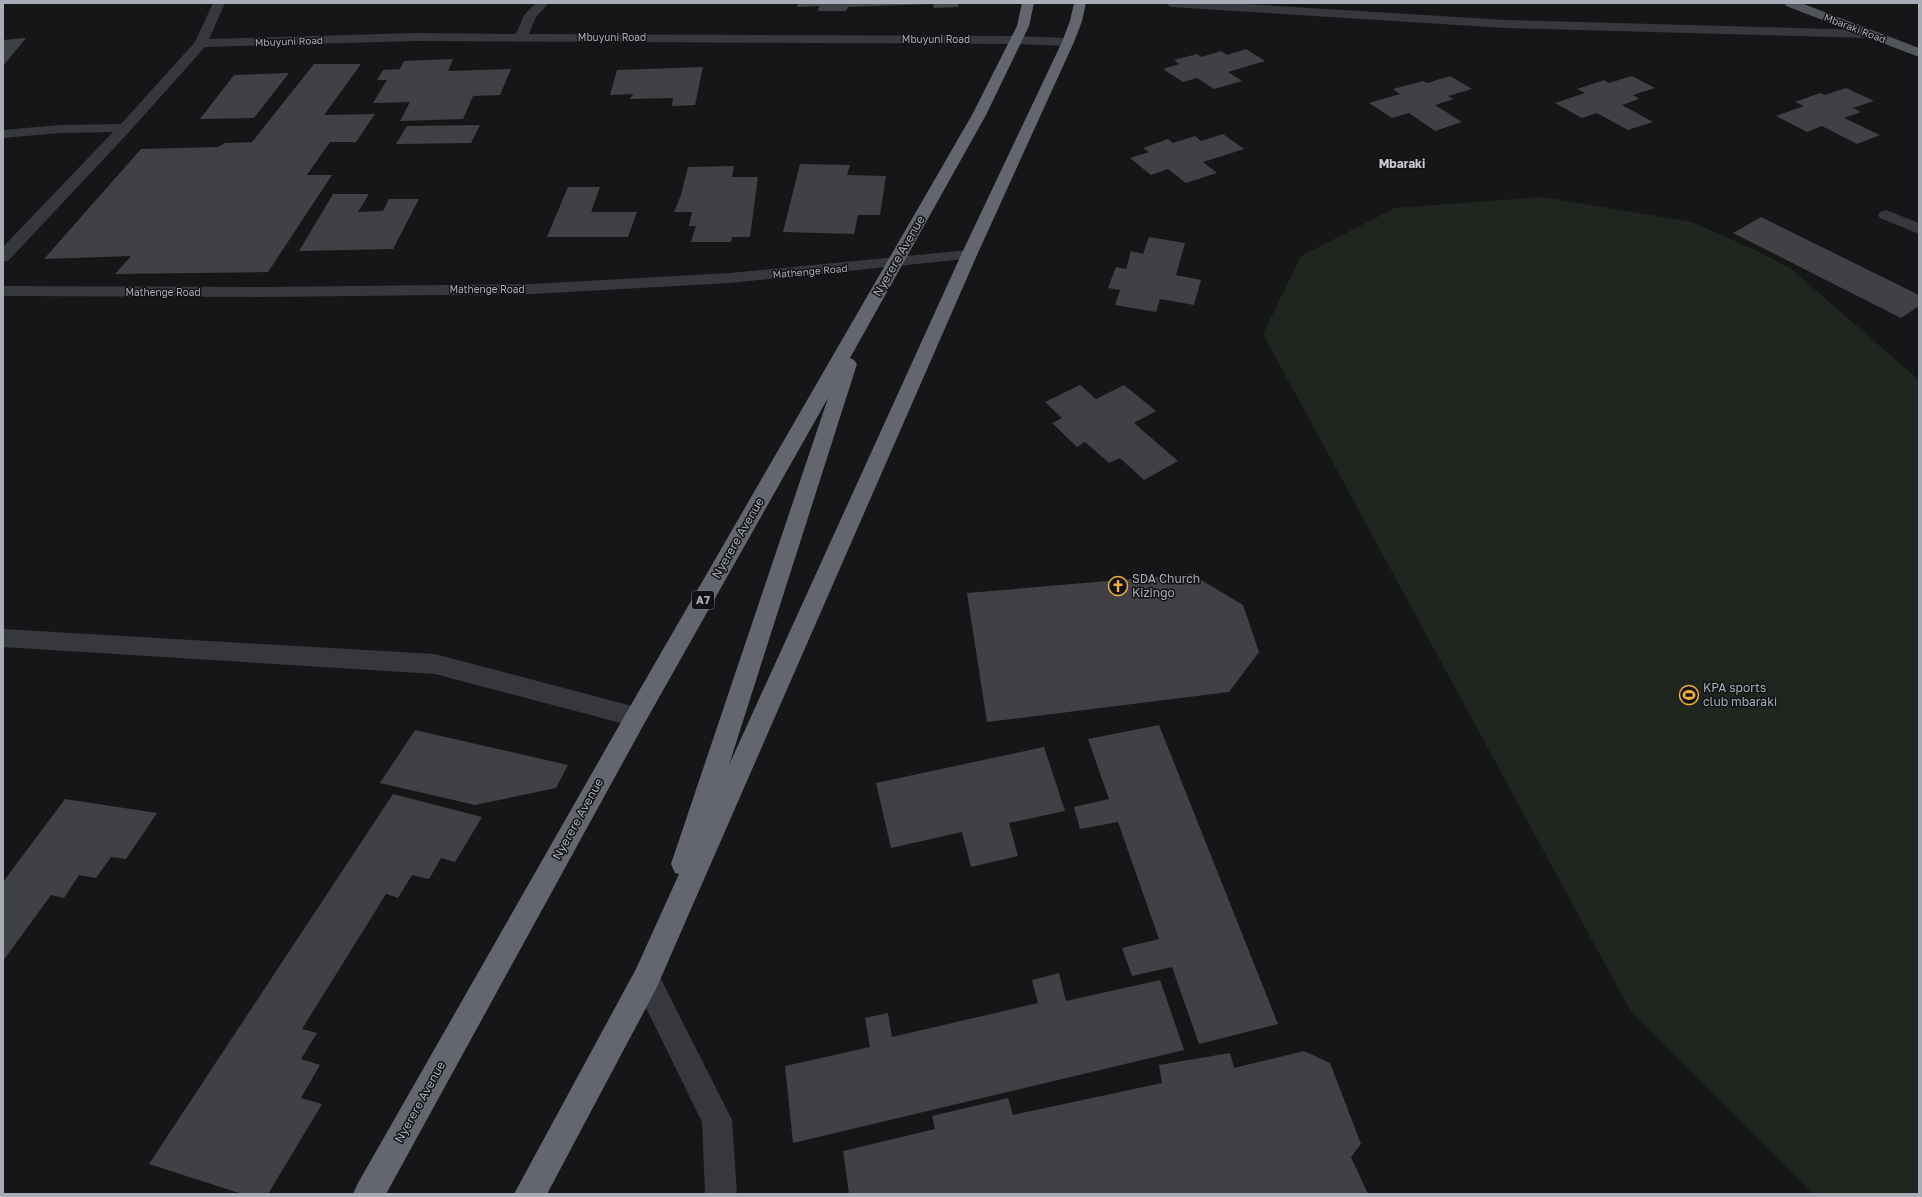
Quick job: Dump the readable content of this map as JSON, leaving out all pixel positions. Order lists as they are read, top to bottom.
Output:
{
  "streets": {
    "highway": ["Nyerere Avenue", "A7"],
    "main road": ["Mbaraki Road"],
    "street": ["Mbuyuni Road", "Mathenge Road"]
  },
  "crossings": [
    ["Mbuyuni Road", "Nyerere Avenue"],
    ["Nyerere Avenue", "Mathenge Road"]
  ],
  "districts": ["Mbaraki"],
  "places": {
    "church": ["SDA Church Kizingo"],
    "sports": ["KPA sports club mbaraki"]
  }
}
